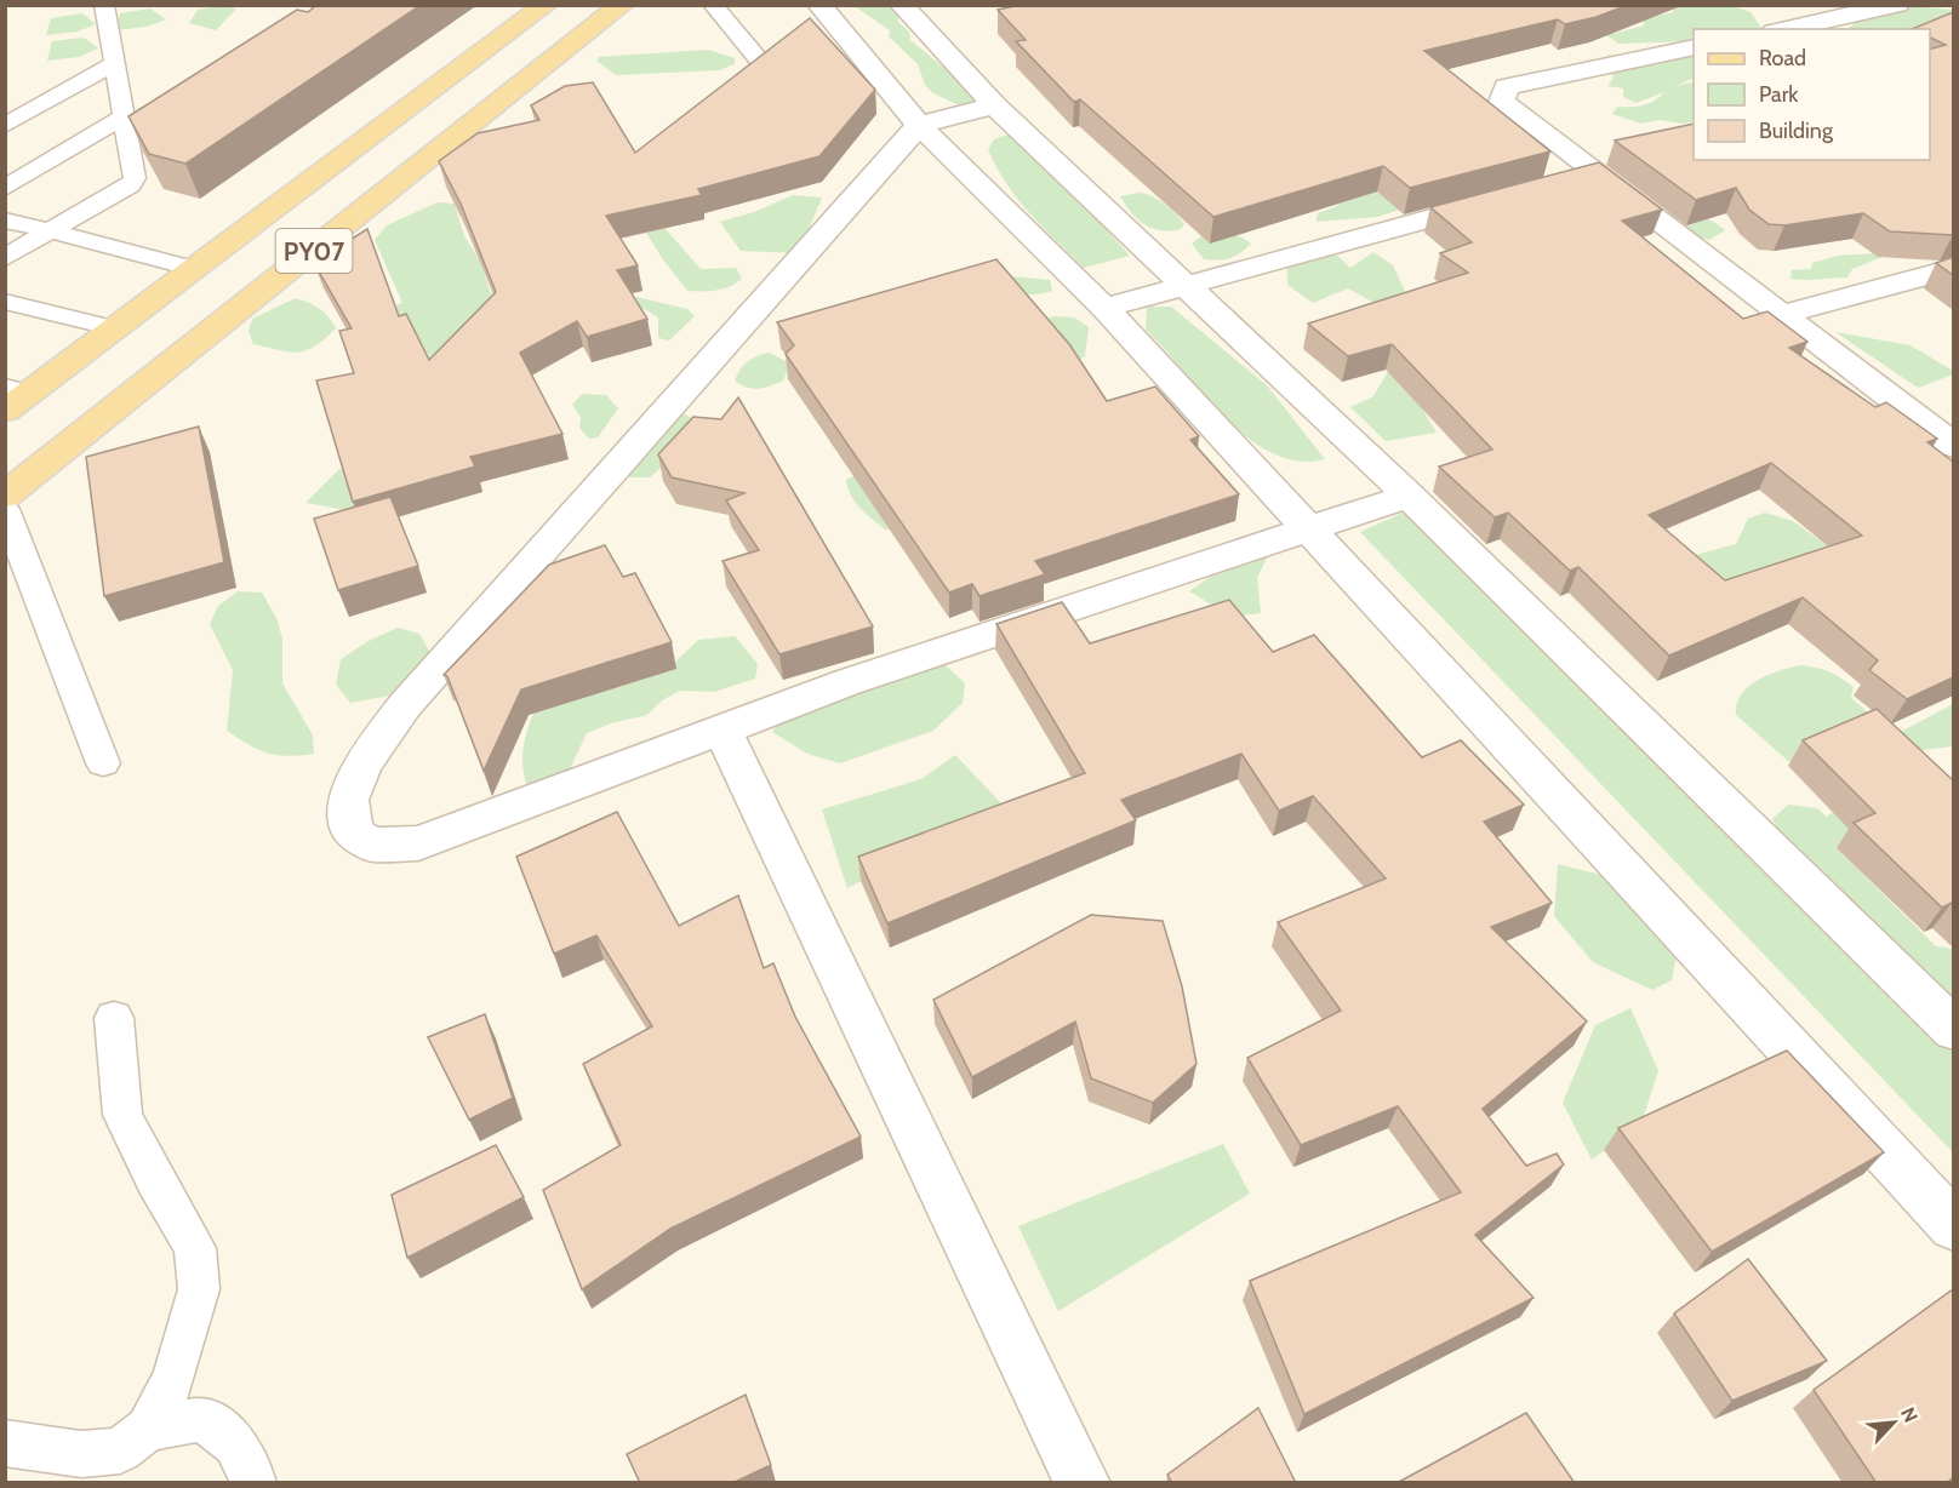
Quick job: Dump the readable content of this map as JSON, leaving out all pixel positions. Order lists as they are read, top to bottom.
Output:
{
  "streets": {
    "main road": ["PY07"]
  },
  "legend": ["Road", "Park", "Building"],
  "north": "top right"
}
